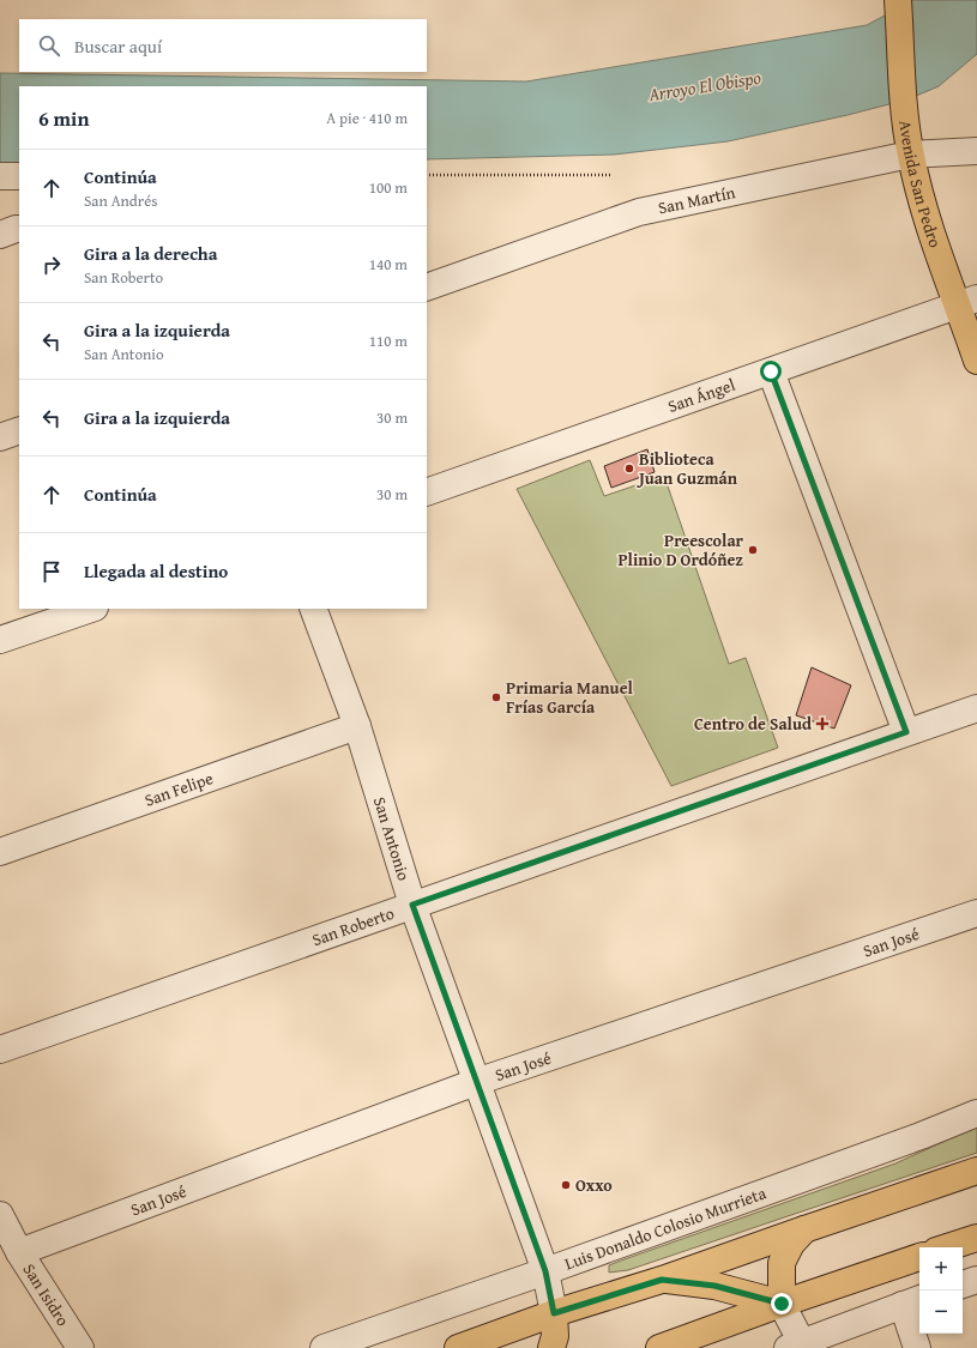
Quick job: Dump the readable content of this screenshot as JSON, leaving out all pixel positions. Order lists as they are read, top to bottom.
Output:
{
  "streets": {
    "main road": ["Avenida San Pedro"],
    "street": [
      "San Martín",
      "San Ángel",
      "San Felipe",
      "San Antonio",
      "San Roberto",
      "San José",
      "Luis Donaldo Colosio Murrieta",
      "San Isidro"
    ]
  },
  "crossings": [
    ["Avenida San Pedro", "San Martín"],
    ["Avenida San Pedro", "San Ángel"],
    ["San Felipe", "San Antonio"],
    ["San Antonio", "San Roberto"],
    ["San Antonio", "San José"],
    ["San Antonio", "Luis Donaldo Colosio Murrieta"],
    ["San José", "San Isidro"]
  ],
  "water": ["Arroyo El Obispo"],
  "places": {
    "other": [
      "Biblioteca Juan Guzmán",
      "Preescolar Plinio D Ordóñez",
      "Primaria Manuel Frías García",
      "Oxxo"
    ],
    "health": ["Centro de Salud"]
  },
  "page": {
    "search": "Buscar aquí",
    "heading": ["6 min", "A pie · 410 m"],
    "list": [
      ["Continúa", "San Andrés", "100 m"],
      ["Gira a la derecha", "San Roberto", "140 m"],
      ["Gira a la izquierda", "San Antonio", "110 m"],
      ["Gira a la izquierda", "30 m"],
      ["Continúa", "30 m"],
      "Llegada al destino"
    ],
    "map_buttons": ["+", "−"]
  }
}
